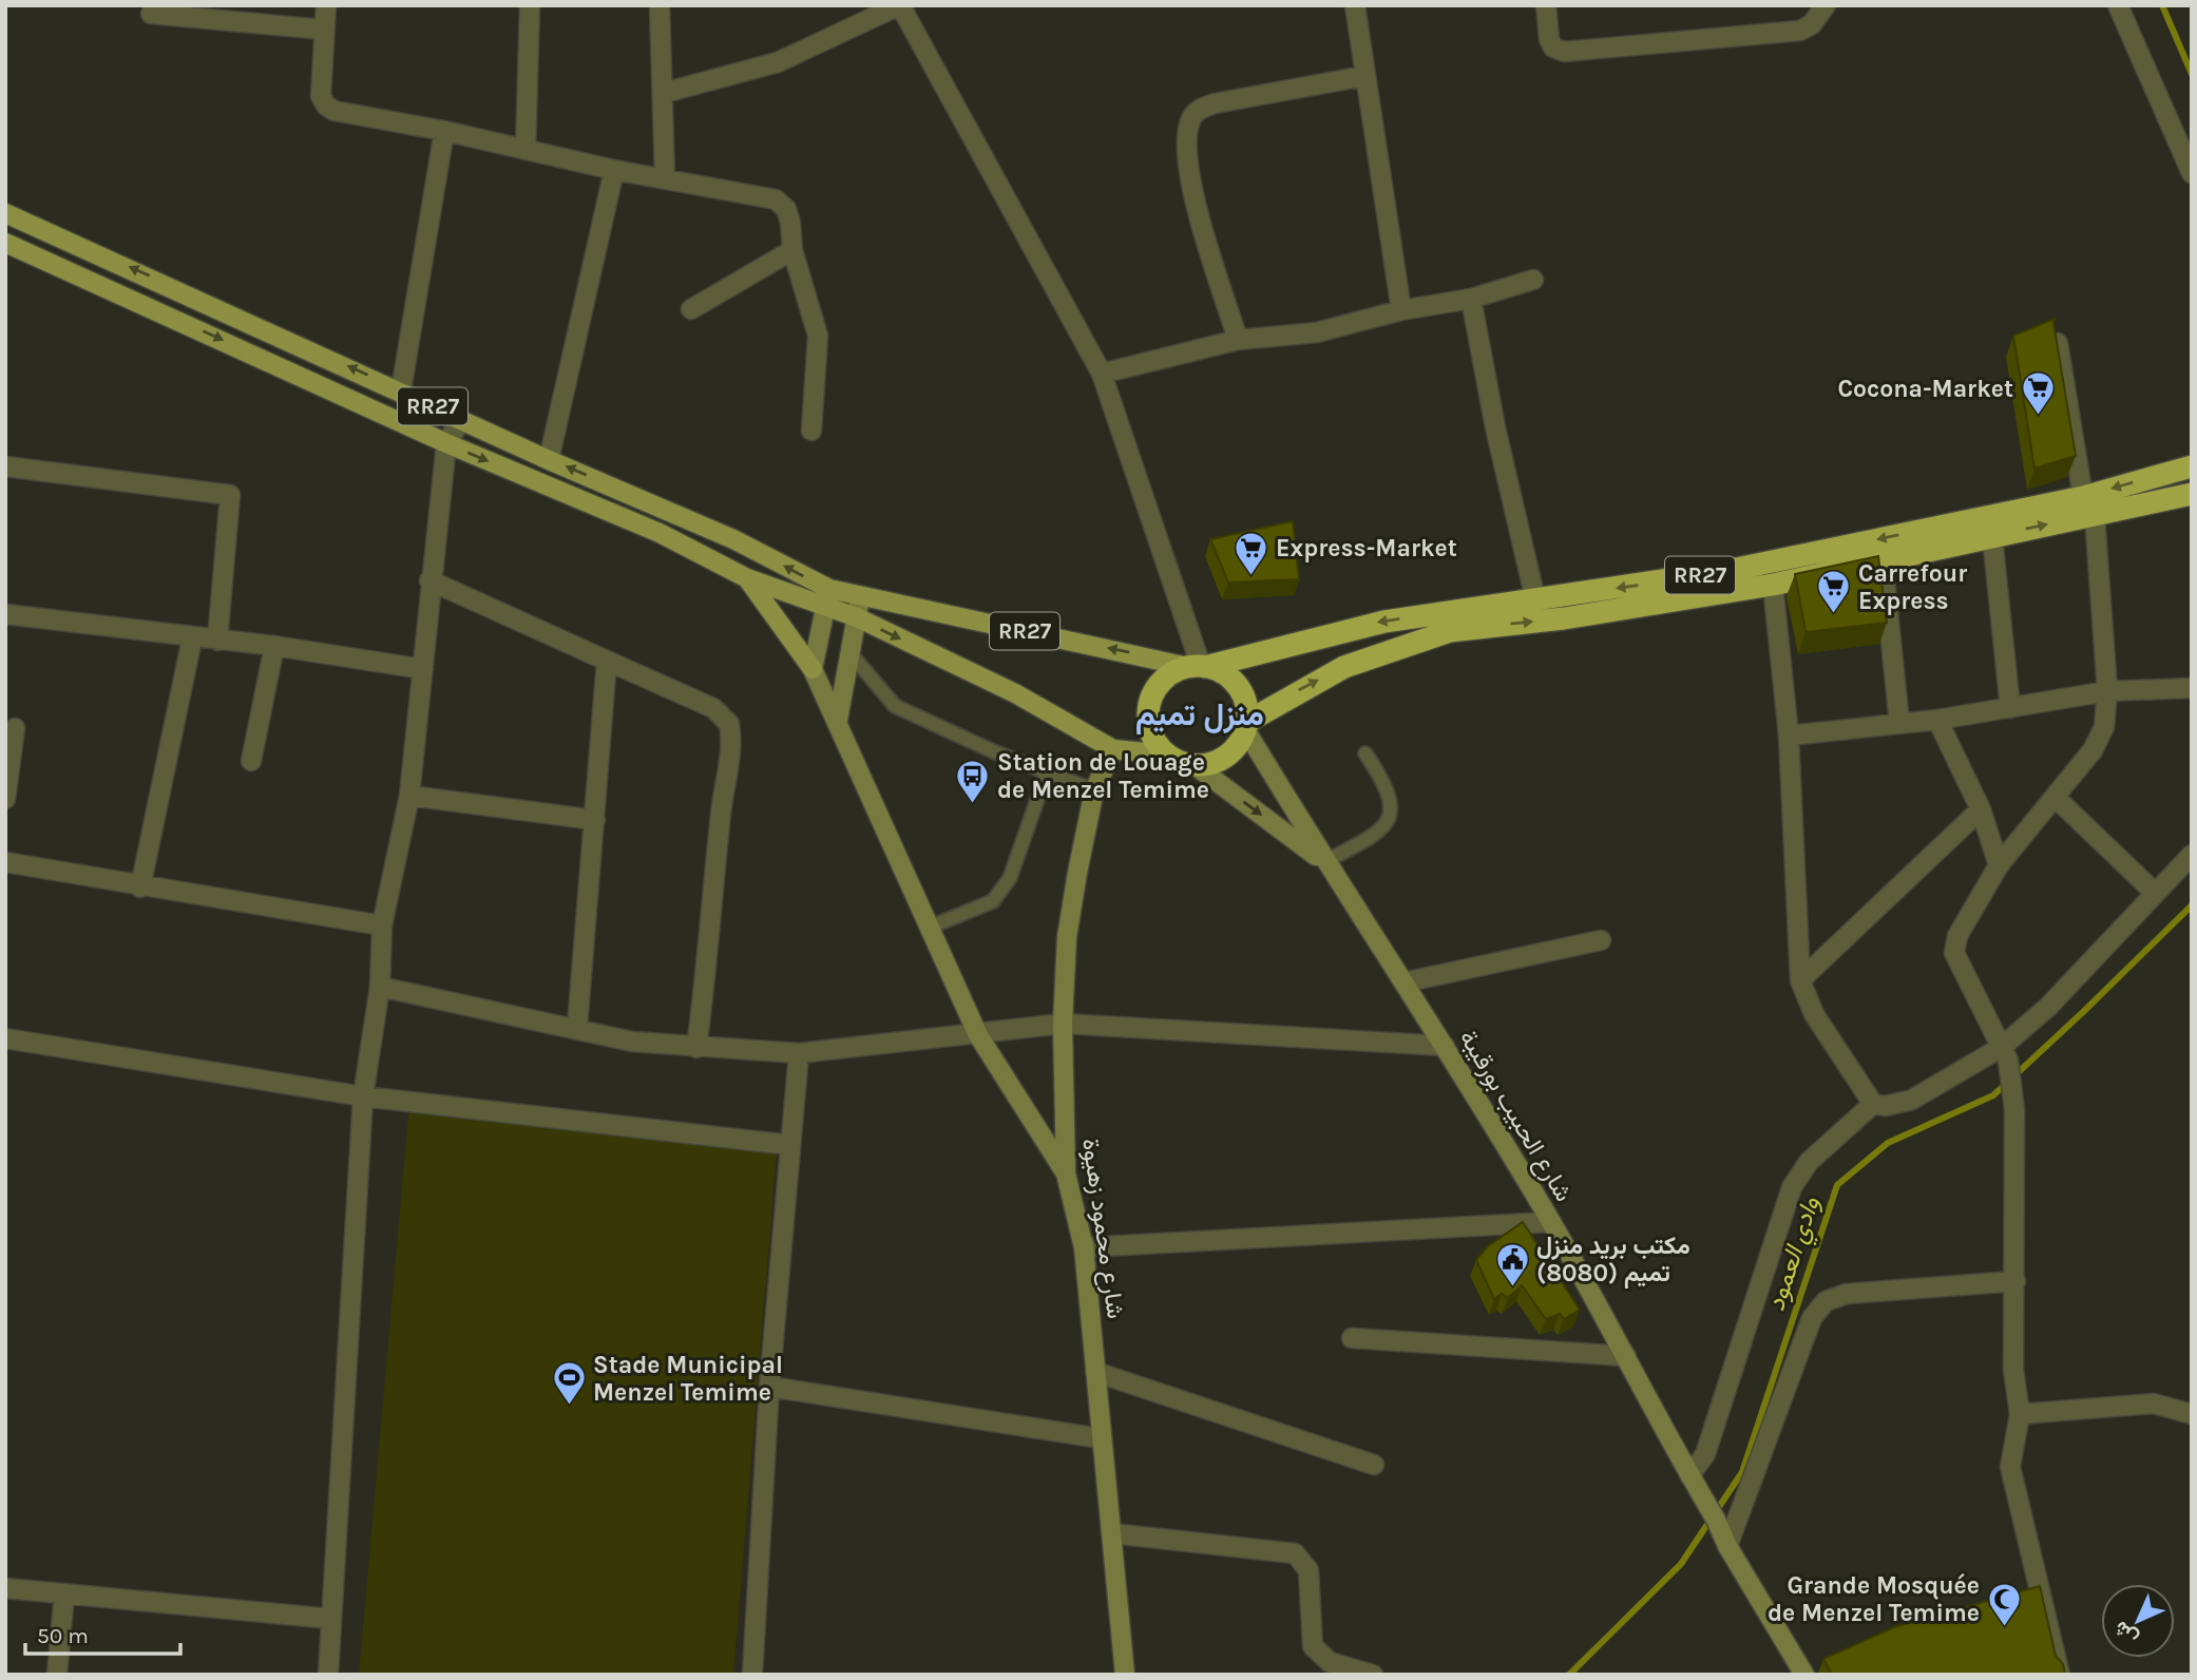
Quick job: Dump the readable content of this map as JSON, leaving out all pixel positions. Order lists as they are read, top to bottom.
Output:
{
  "streets": {
    "highway": ["RR27"],
    "main road": ["شارع الحبيب بورقيبة", "شارع محمود زهيوة"]
  },
  "crossings": [
    ["RR27", "شارع الحبيب بورقيبة"],
    ["RR27", "شارع محمود زهيوة"]
  ],
  "districts": ["منزل تميم"],
  "water": ["وادي العمود"],
  "places": {
    "supermarket": ["Cocona-Market", "Express-Market", "Carrefour Express"],
    "bus stop": ["Station de Louage de Menzel Temime"],
    "public building": ["مكتب بريد منزل تميم (8080)"],
    "sports": ["Stade Municipal Menzel Temime"],
    "mosque": ["Grande Mosquée de Menzel Temime"]
  },
  "scale_bar": "50 m",
  "north": "bottom left"
}
